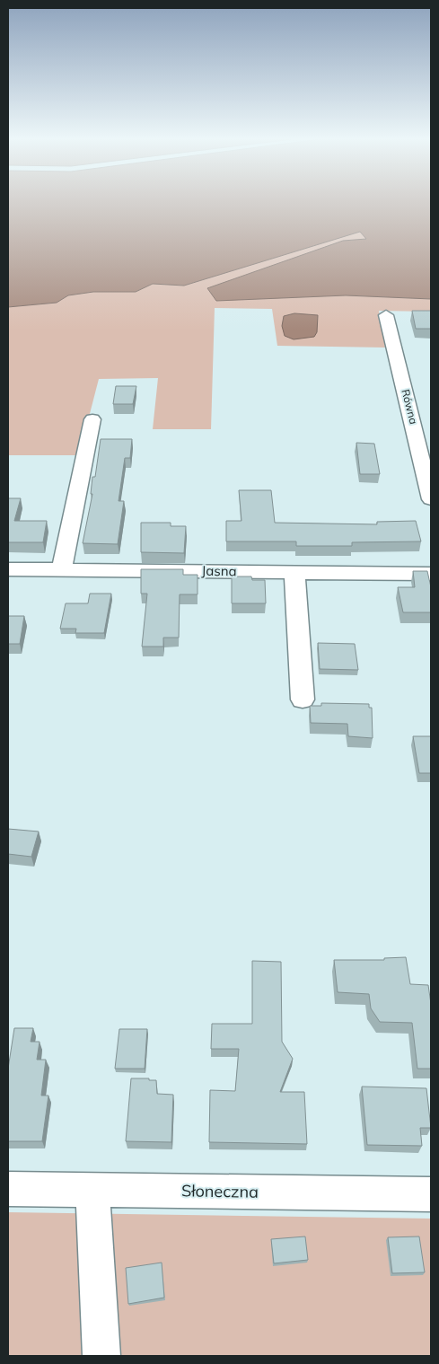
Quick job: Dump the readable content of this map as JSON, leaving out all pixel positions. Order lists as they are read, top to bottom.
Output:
{
  "streets": {
    "street": ["Równa", "Jasna", "Słoneczna"]
  }
}
